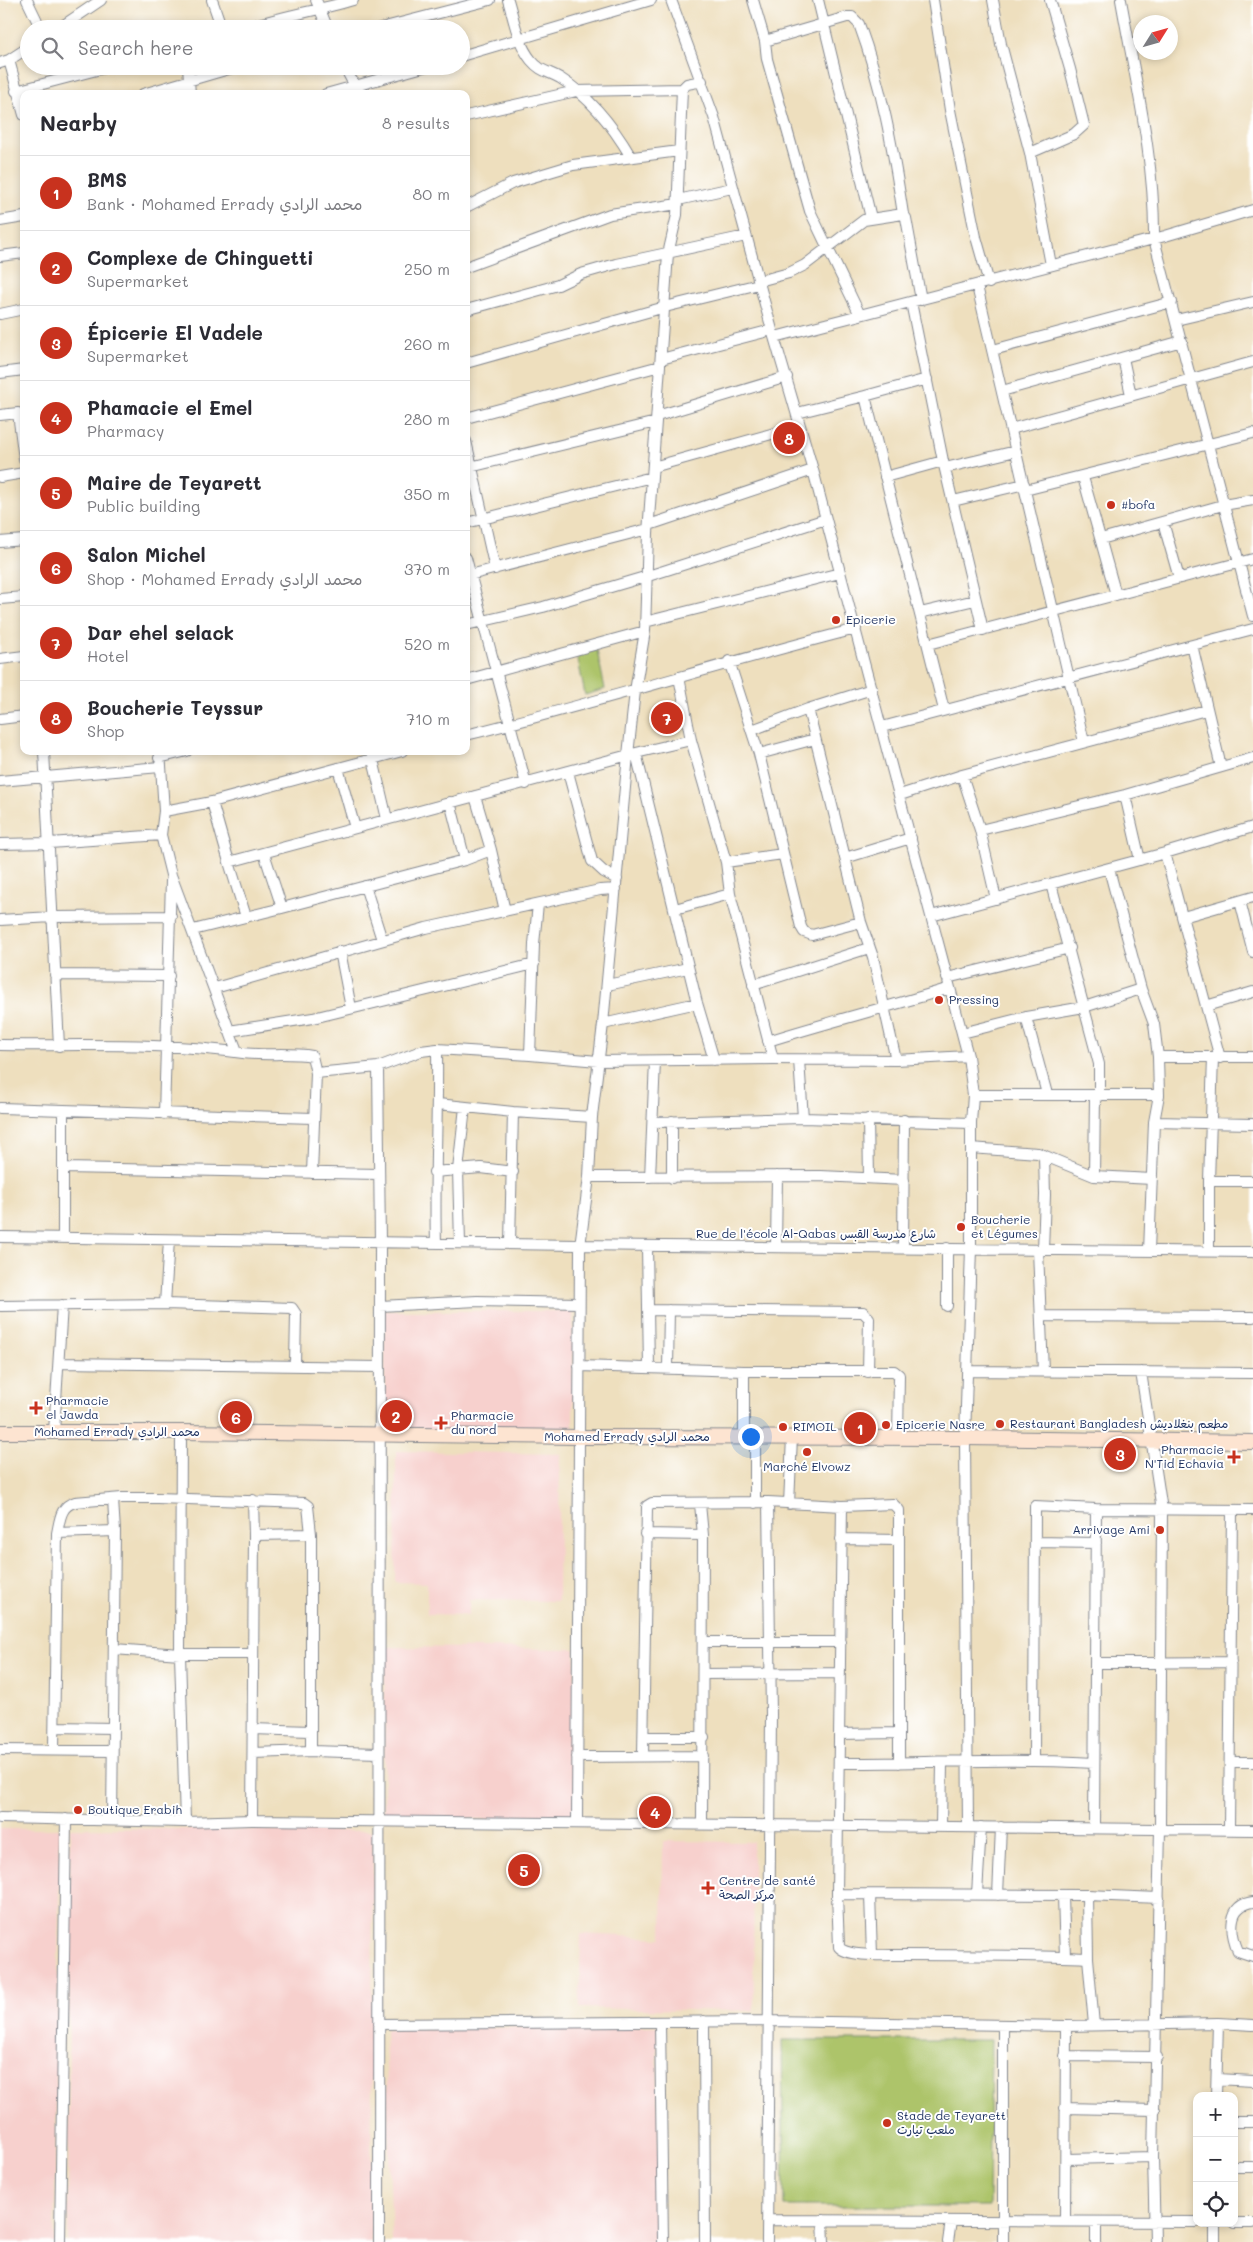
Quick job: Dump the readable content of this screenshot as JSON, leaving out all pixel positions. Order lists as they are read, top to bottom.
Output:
{
  "streets": {
    "street": ["Rue de l'école Al-Qabas شارع مدرسة القبس", "Mohamed Errady محمد الرادي"]
  },
  "places": {
    "other": [
      "#bofa",
      "Epicerie",
      "Pressing",
      "Boucherie et Légumes",
      "Restaurant Bangladesh مطعم بنغلاديش",
      "Epicerie Nasre",
      "RIMOIL",
      "Marché Elvowz",
      "Arrivage Ami",
      "Boutique Erabih",
      "Stade de Teyarett ملعب تيارت"
    ],
    "health": [
      "Pharmacie el Jawda",
      "Pharmacie du nord",
      "Pharmacie N'Tid Echavia",
      "Centre de santé مركز الصحة"
    ]
  },
  "north": "top right",
  "page": {
    "search": "Search here",
    "heading": ["Nearby", "8 results"],
    "list": [
      {
        "mark": "1",
        "name": "BMS",
        "note": "Bank · Mohamed Errady محمد الرادي",
        "value": "80 m"
      },
      {
        "mark": "2",
        "name": "Complexe de Chinguetti",
        "note": "Supermarket",
        "value": "250 m"
      },
      {
        "mark": "3",
        "name": "Épicerie El Vadele",
        "note": "Supermarket",
        "value": "260 m"
      },
      {
        "mark": "4",
        "name": "Phamacie el Emel",
        "note": "Pharmacy",
        "value": "280 m"
      },
      {
        "mark": "5",
        "name": "Maire de Teyarett",
        "note": "Public building",
        "value": "350 m"
      },
      {
        "mark": "6",
        "name": "Salon Michel",
        "note": "Shop · Mohamed Errady محمد الرادي",
        "value": "370 m"
      },
      {
        "mark": "7",
        "name": "Dar ehel selack",
        "note": "Hotel",
        "value": "520 m"
      },
      {
        "mark": "8",
        "name": "Boucherie Teyssur",
        "note": "Shop",
        "value": "710 m"
      }
    ],
    "pins": [
      "8",
      "7",
      "2",
      "6",
      "1",
      "3",
      "4",
      "5"
    ],
    "map_buttons": ["+", "−"]
  }
}
